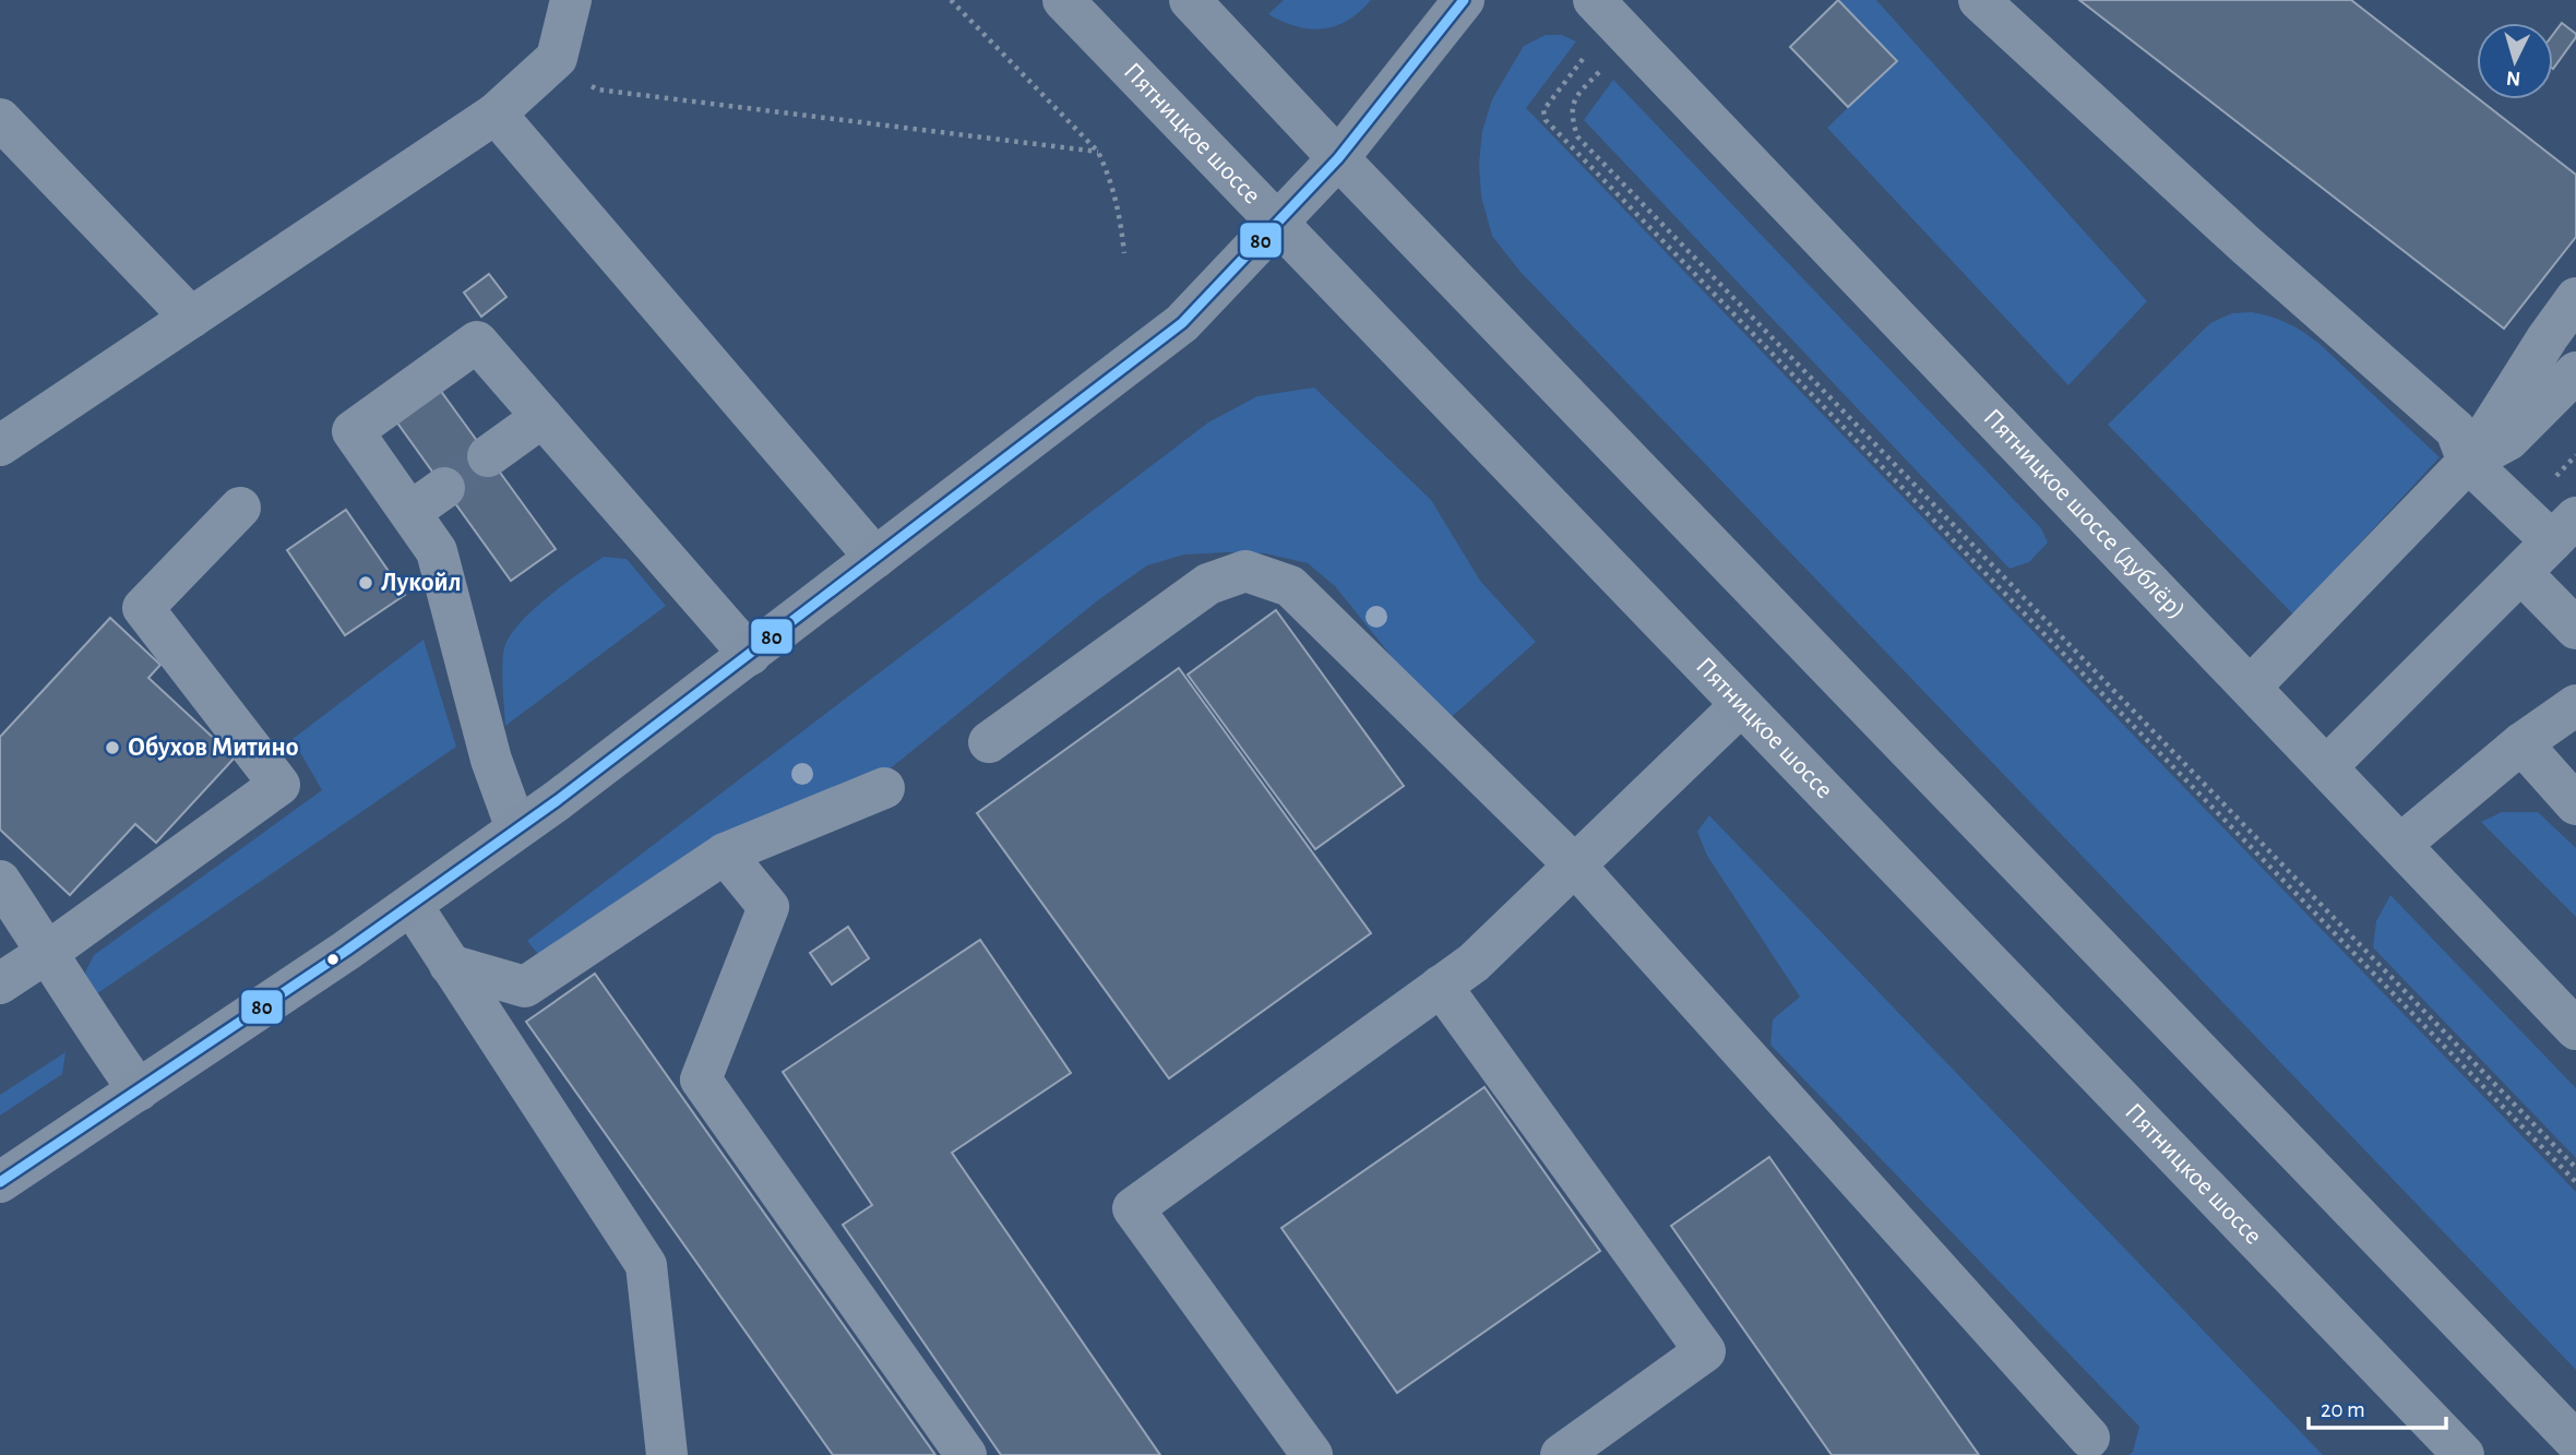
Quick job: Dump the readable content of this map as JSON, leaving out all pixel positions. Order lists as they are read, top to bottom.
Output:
{
  "streets": {
    "main road": ["Пятницкое шоссе"],
    "street": ["Пятницкое шоссе (дублёр)"]
  },
  "places": ["Лукойл", "Обухов Митино"],
  "lines": ["transit line 80"],
  "scale_bar": "20 m",
  "north": "bottom"
}
